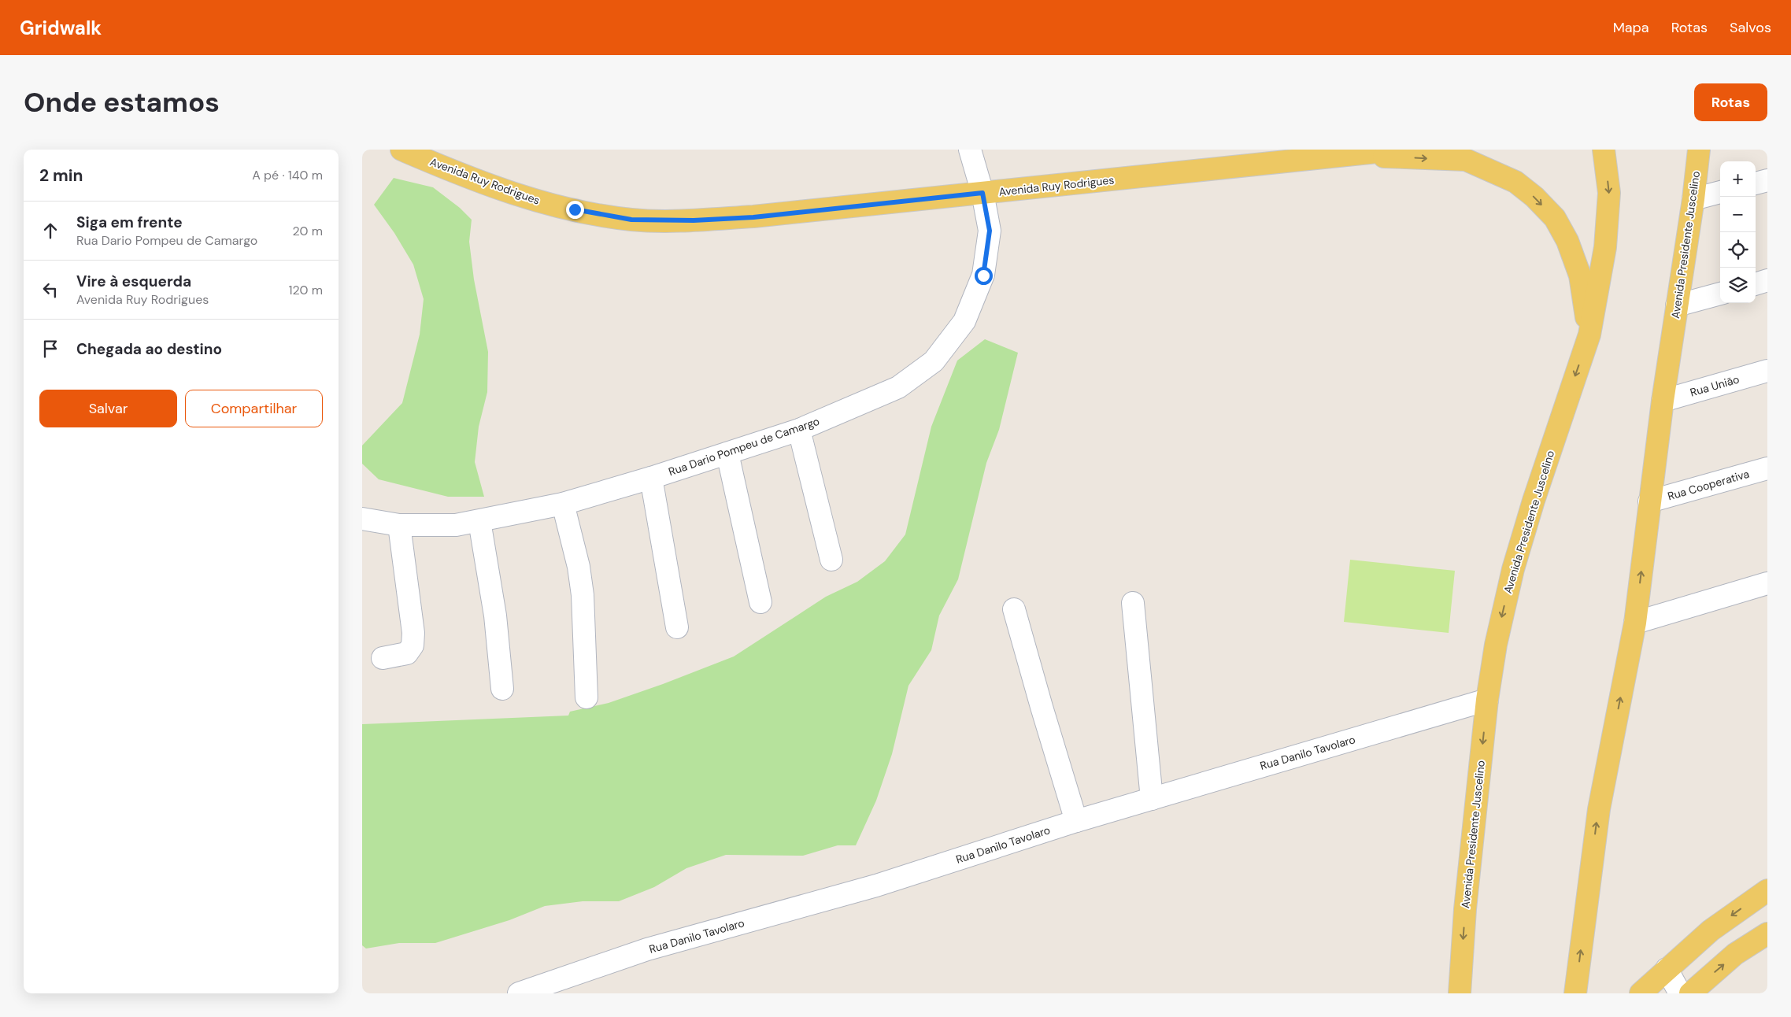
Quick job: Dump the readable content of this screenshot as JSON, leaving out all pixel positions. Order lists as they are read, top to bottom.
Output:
{
  "streets": {
    "main road": ["Avenida Ruy Rodrigues", "Avenida Presidente Juscelino"],
    "street": [
      "Rua União",
      "Rua Dario Pompeu de Camargo",
      "Rua Cooperativa",
      "Rua Danilo Tavolaro"
    ]
  },
  "crossings": [
    ["Avenida Ruy Rodrigues", "Avenida Presidente Juscelino"],
    ["Avenida Ruy Rodrigues", "Rua Dario Pompeu de Camargo"],
    ["Avenida Presidente Juscelino", "Rua União"],
    ["Avenida Presidente Juscelino", "Rua Cooperativa"],
    ["Avenida Presidente Juscelino", "Rua Danilo Tavolaro"]
  ],
  "page": {
    "header": "Gridwalk",
    "nav": ["Mapa", "Rotas", "Salvos"],
    "buttons": [
      "Rotas",
      ["Salvar", "Compartilhar"]
    ],
    "title": "Onde estamos",
    "heading": ["2 min", "A pé · 140 m"],
    "map_buttons": ["+", "−"],
    "list": [
      ["Siga em frente", "Rua Dario Pompeu de Camargo", "20 m"],
      ["Vire à esquerda", "Avenida Ruy Rodrigues", "120 m"],
      "Chegada ao destino"
    ]
  }
}
